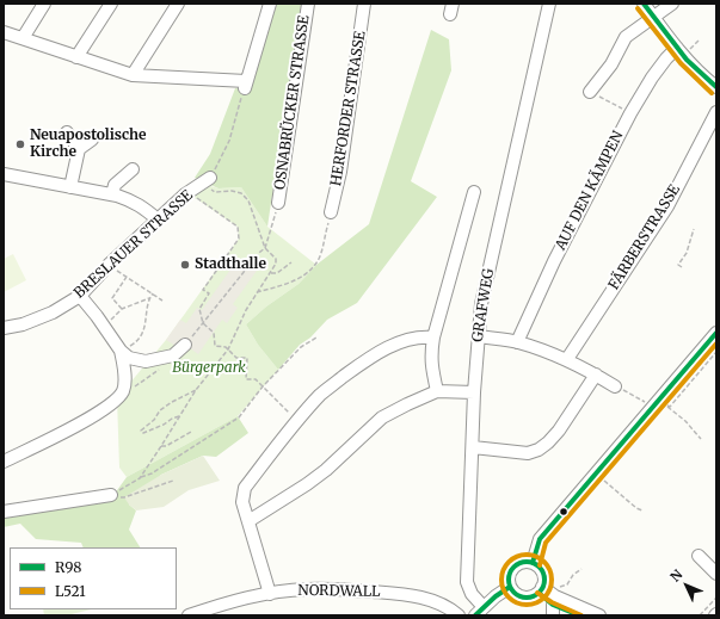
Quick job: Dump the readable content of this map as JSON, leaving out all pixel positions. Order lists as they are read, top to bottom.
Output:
{
  "streets": {
    "street": [
      "OSNABRÜCKER STRASSE",
      "HERFORDER STRASSE",
      "AUF DEN KÄMPEN",
      "FÄRBERSTRASSE",
      "BRESLAUER STRASSE",
      "GRAFWEG",
      "NORDWALL"
    ]
  },
  "parks": ["Bürgerpark"],
  "places": ["Neuapostolische Kirche", "Stadthalle"],
  "lines": ["transit line R98", "transit line L521"],
  "legend": ["R98", "L521"],
  "north": "top left"
}
